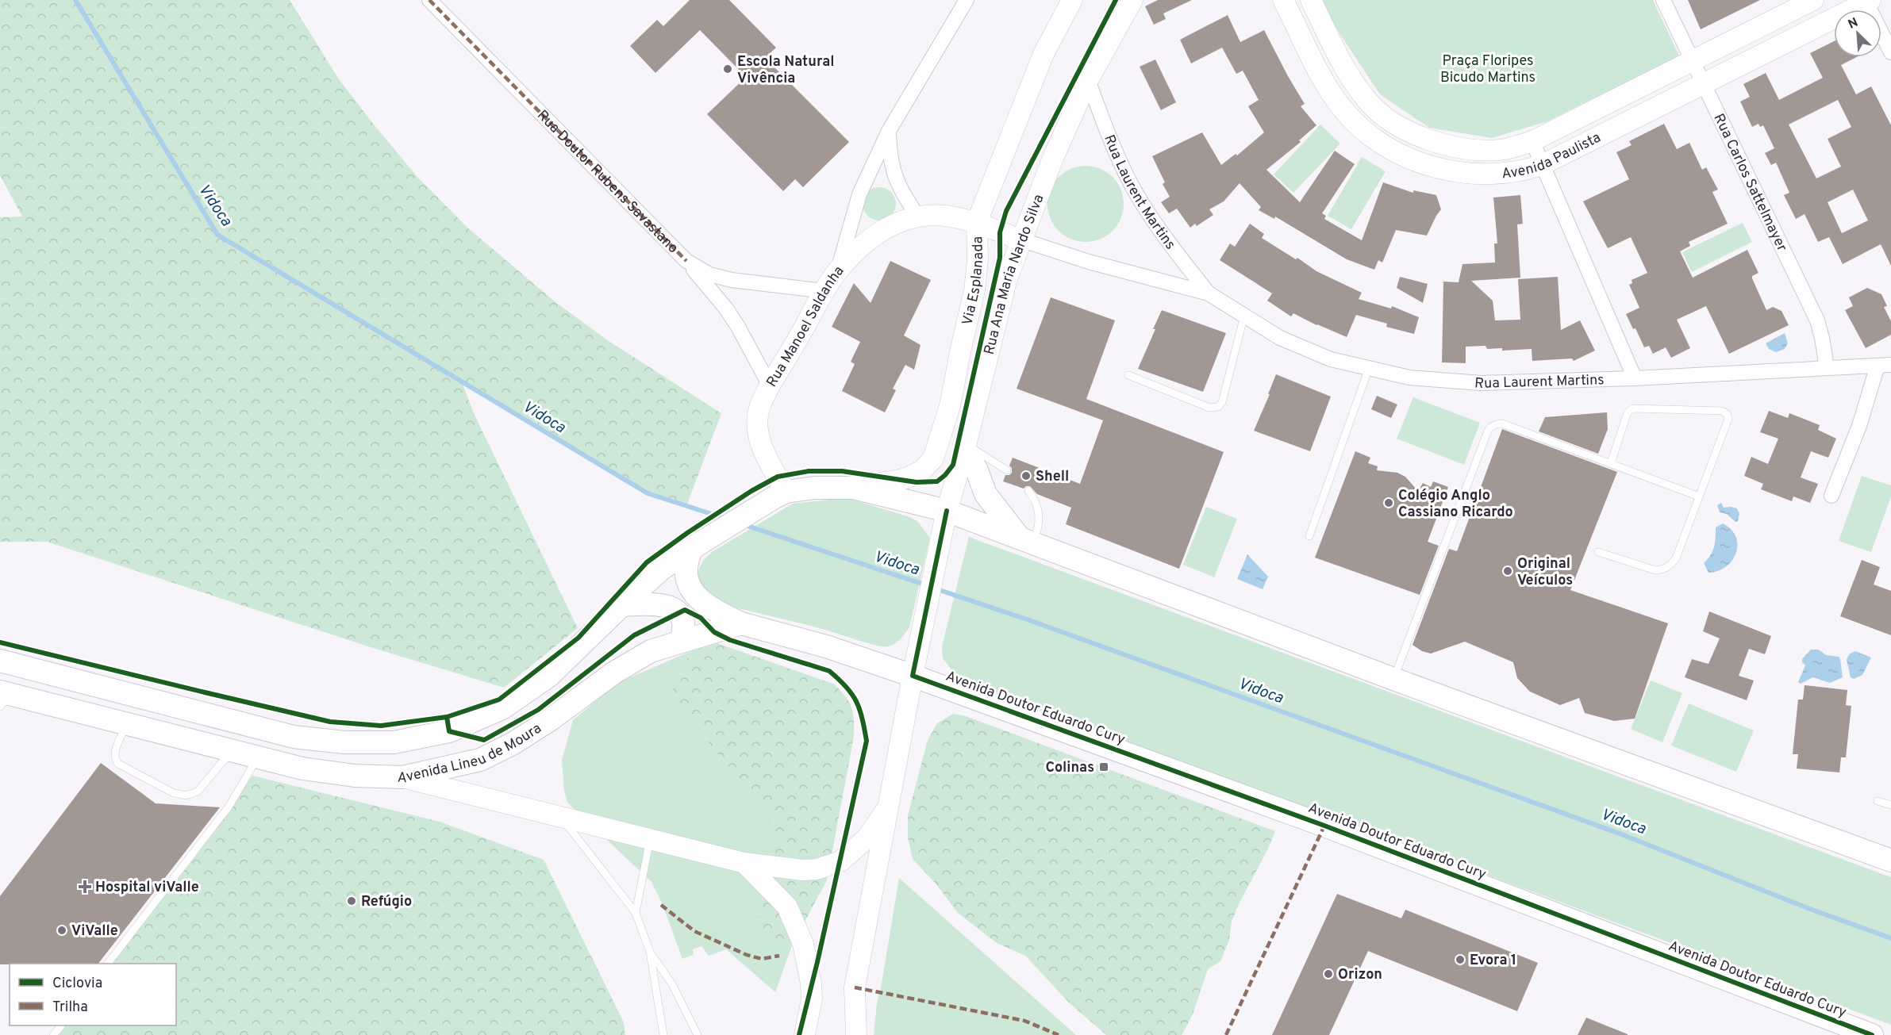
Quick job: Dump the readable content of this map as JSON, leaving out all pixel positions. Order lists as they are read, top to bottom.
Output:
{
  "streets": {
    "main road": [
      "Avenida Paulista",
      "Rua Ana Maria Nardo Silva",
      "Via Esplanada",
      "Rua Manoel Saldanha",
      "Avenida Doutor Eduardo Cury",
      "Avenida Lineu de Moura"
    ],
    "street": ["Rua Doutor Rubens Savastano", "Rua Carlos Sattelmayer", "Rua Laurent Martins"]
  },
  "crossings": [
    ["Avenida Paulista", "Rua Carlos Sattelmayer"],
    ["Rua Doutor Rubens Savastano", "Rua Manoel Saldanha"],
    ["Rua Carlos Sattelmayer", "Rua Laurent Martins"],
    ["Rua Laurent Martins", "Rua Ana Maria Nardo Silva"],
    ["Rua Ana Maria Nardo Silva", "Avenida Doutor Eduardo Cury"]
  ],
  "water": ["Vidoca"],
  "parks": ["Praça Floripes Bicudo Martins"],
  "places": {
    "other": [
      "Escola Natural Vivência",
      "Shell",
      "Colégio Anglo Cassiano Ricardo",
      "Original Veículos",
      "Refúgio",
      "ViValle",
      "Evora 1",
      "Orizon"
    ],
    "transit": ["Colinas"],
    "health": ["Hospital viValle"]
  },
  "legend": ["Ciclovia", "Trilha"],
  "north": "top left"
}
